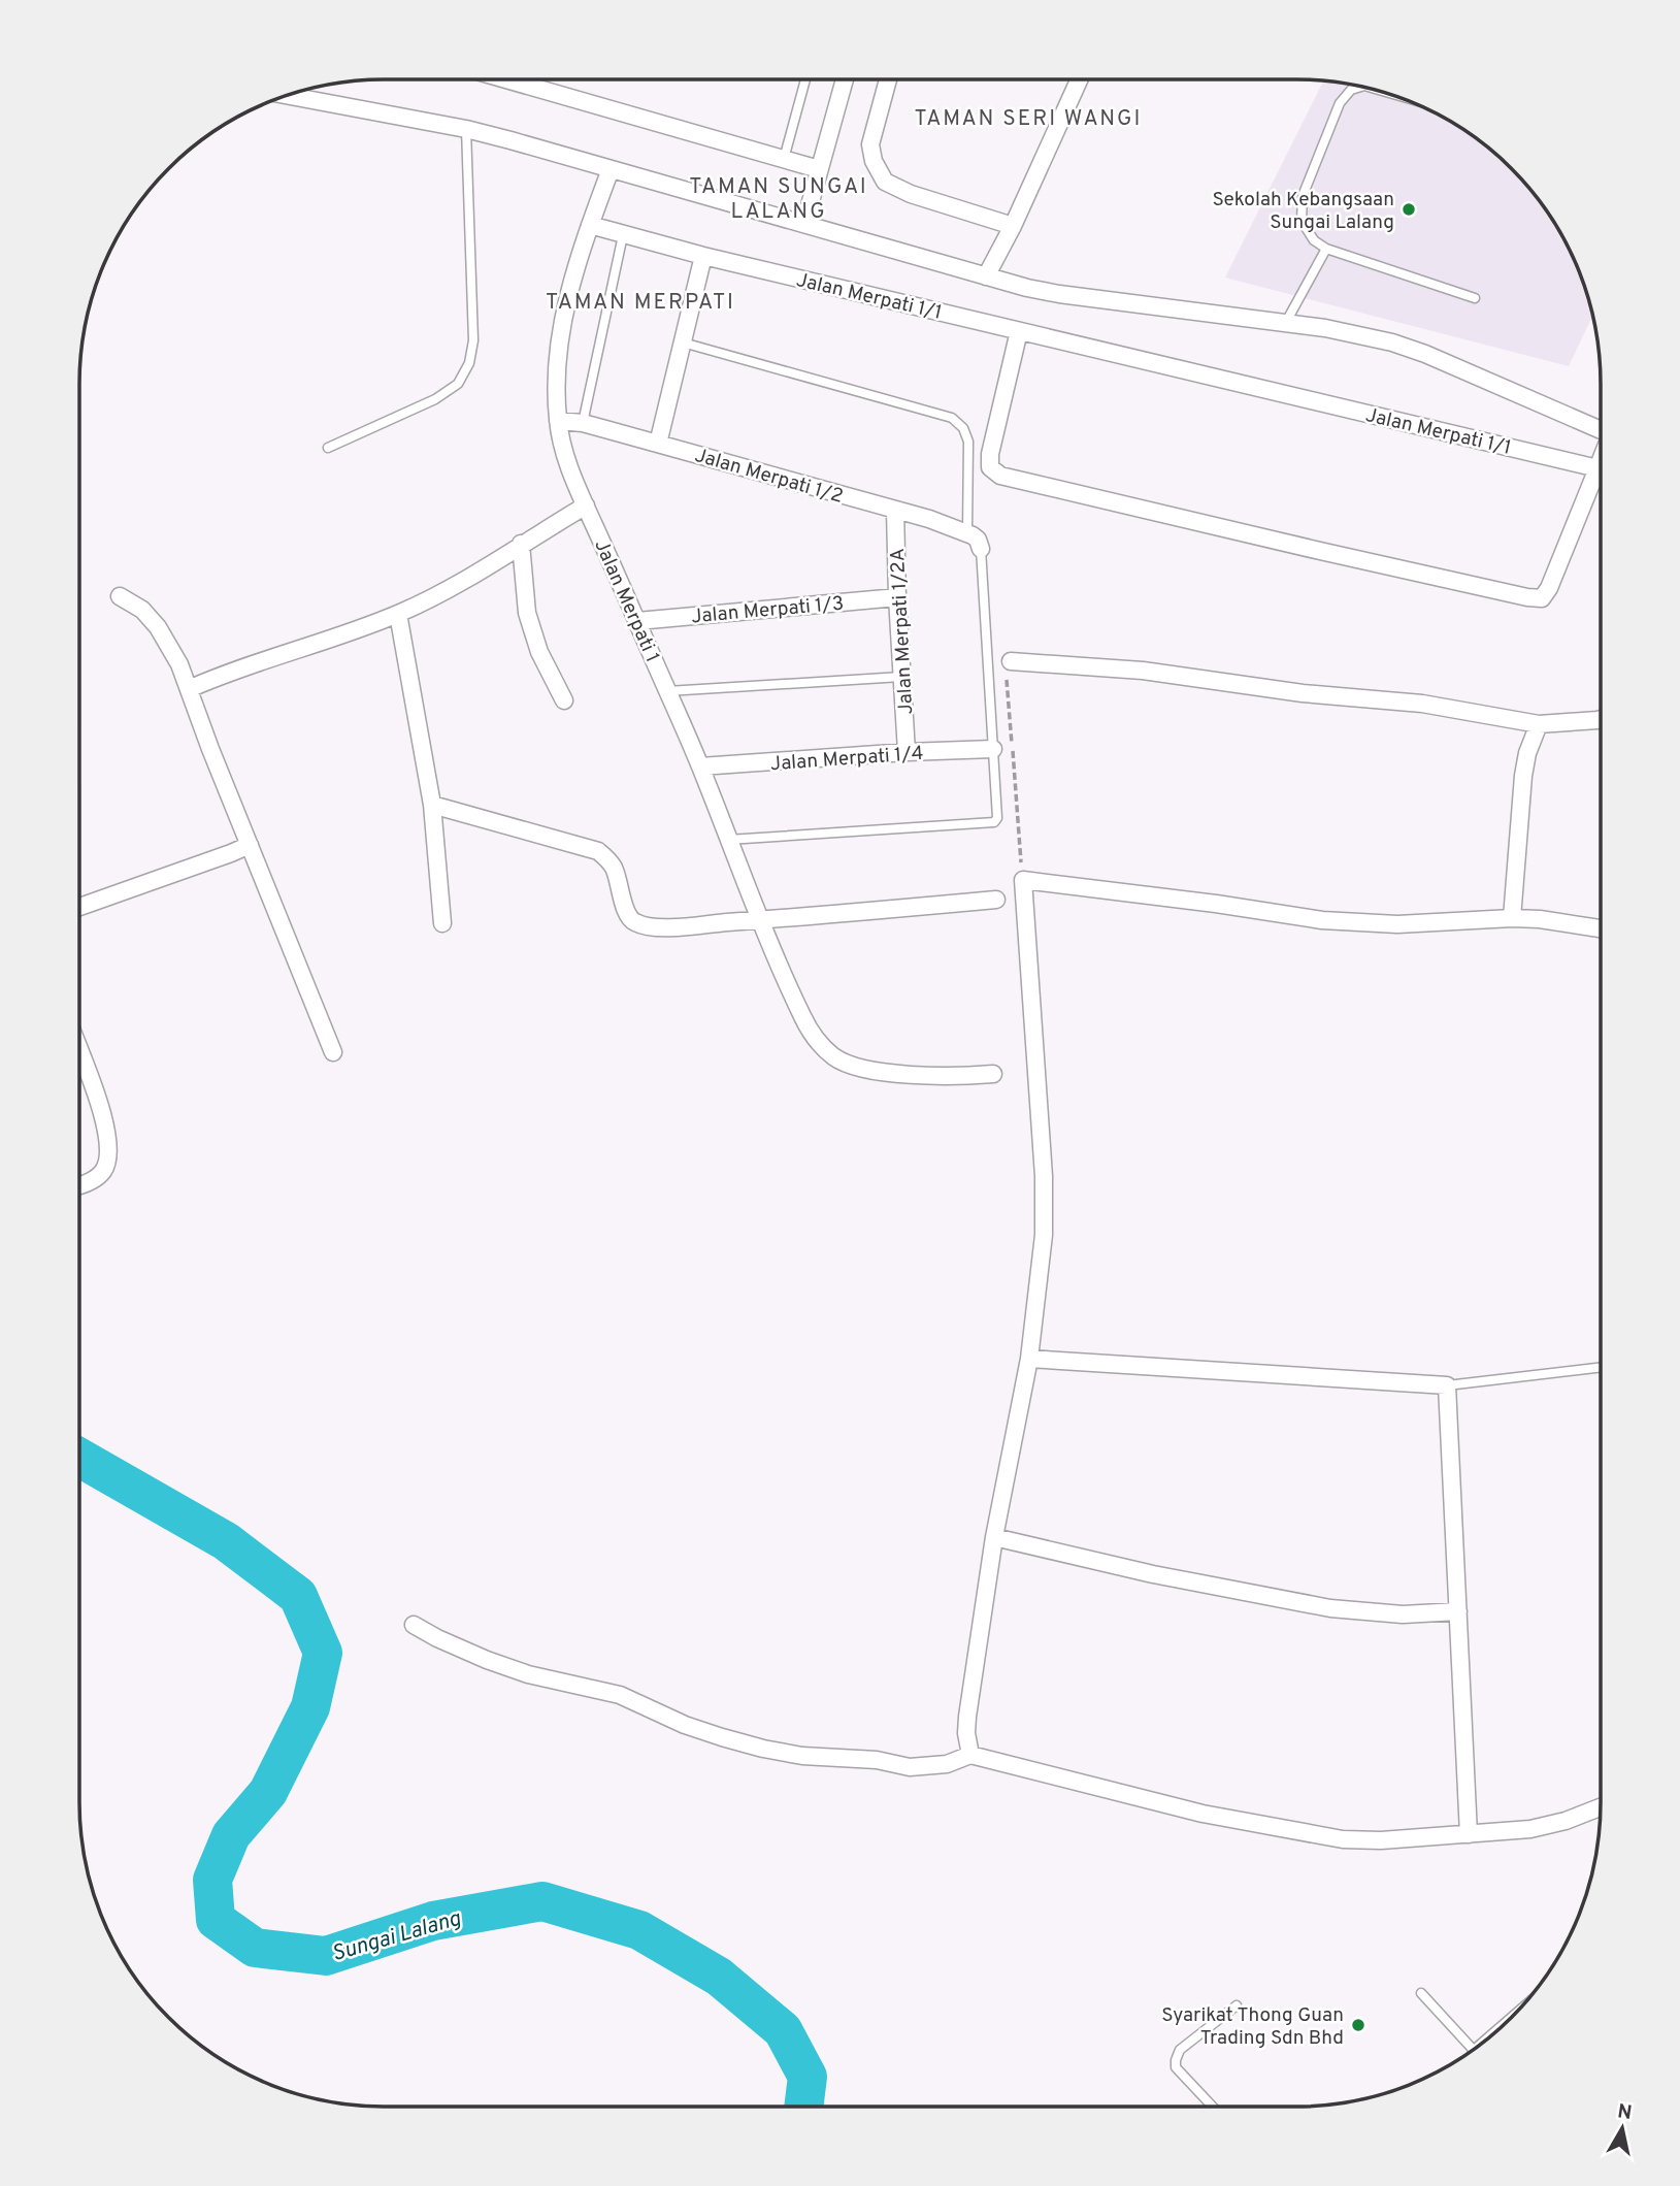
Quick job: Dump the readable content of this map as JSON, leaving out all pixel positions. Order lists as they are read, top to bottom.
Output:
{
  "streets": {
    "street": [
      "Jalan Merpati 1/1",
      "Jalan Merpati 1/2",
      "Jalan Merpati 1",
      "Jalan Merpati 1/3",
      "Jalan Merpati 1/2A",
      "Jalan Merpati 1/4"
    ]
  },
  "crossings": [
    ["Jalan Merpati 1/1", "Jalan Merpati 1"],
    ["Jalan Merpati 1/2", "Jalan Merpati 1"],
    ["Jalan Merpati 1/2", "Jalan Merpati 1/2A"],
    ["Jalan Merpati 1", "Jalan Merpati 1/3"],
    ["Jalan Merpati 1", "Jalan Merpati 1/4"],
    ["Jalan Merpati 1/3", "Jalan Merpati 1/2A"],
    ["Jalan Merpati 1/2A", "Jalan Merpati 1/4"]
  ],
  "districts": ["TAMAN SERI WANGI", "TAMAN SUNGAI LALANG", "TAMAN MERPATI"],
  "water": ["Sungai Lalang"],
  "places": ["Sekolah Kebangsaan Sungai Lalang", "Syarikat Thong Guan Trading Sdn Bhd"],
  "north": "top"
}
